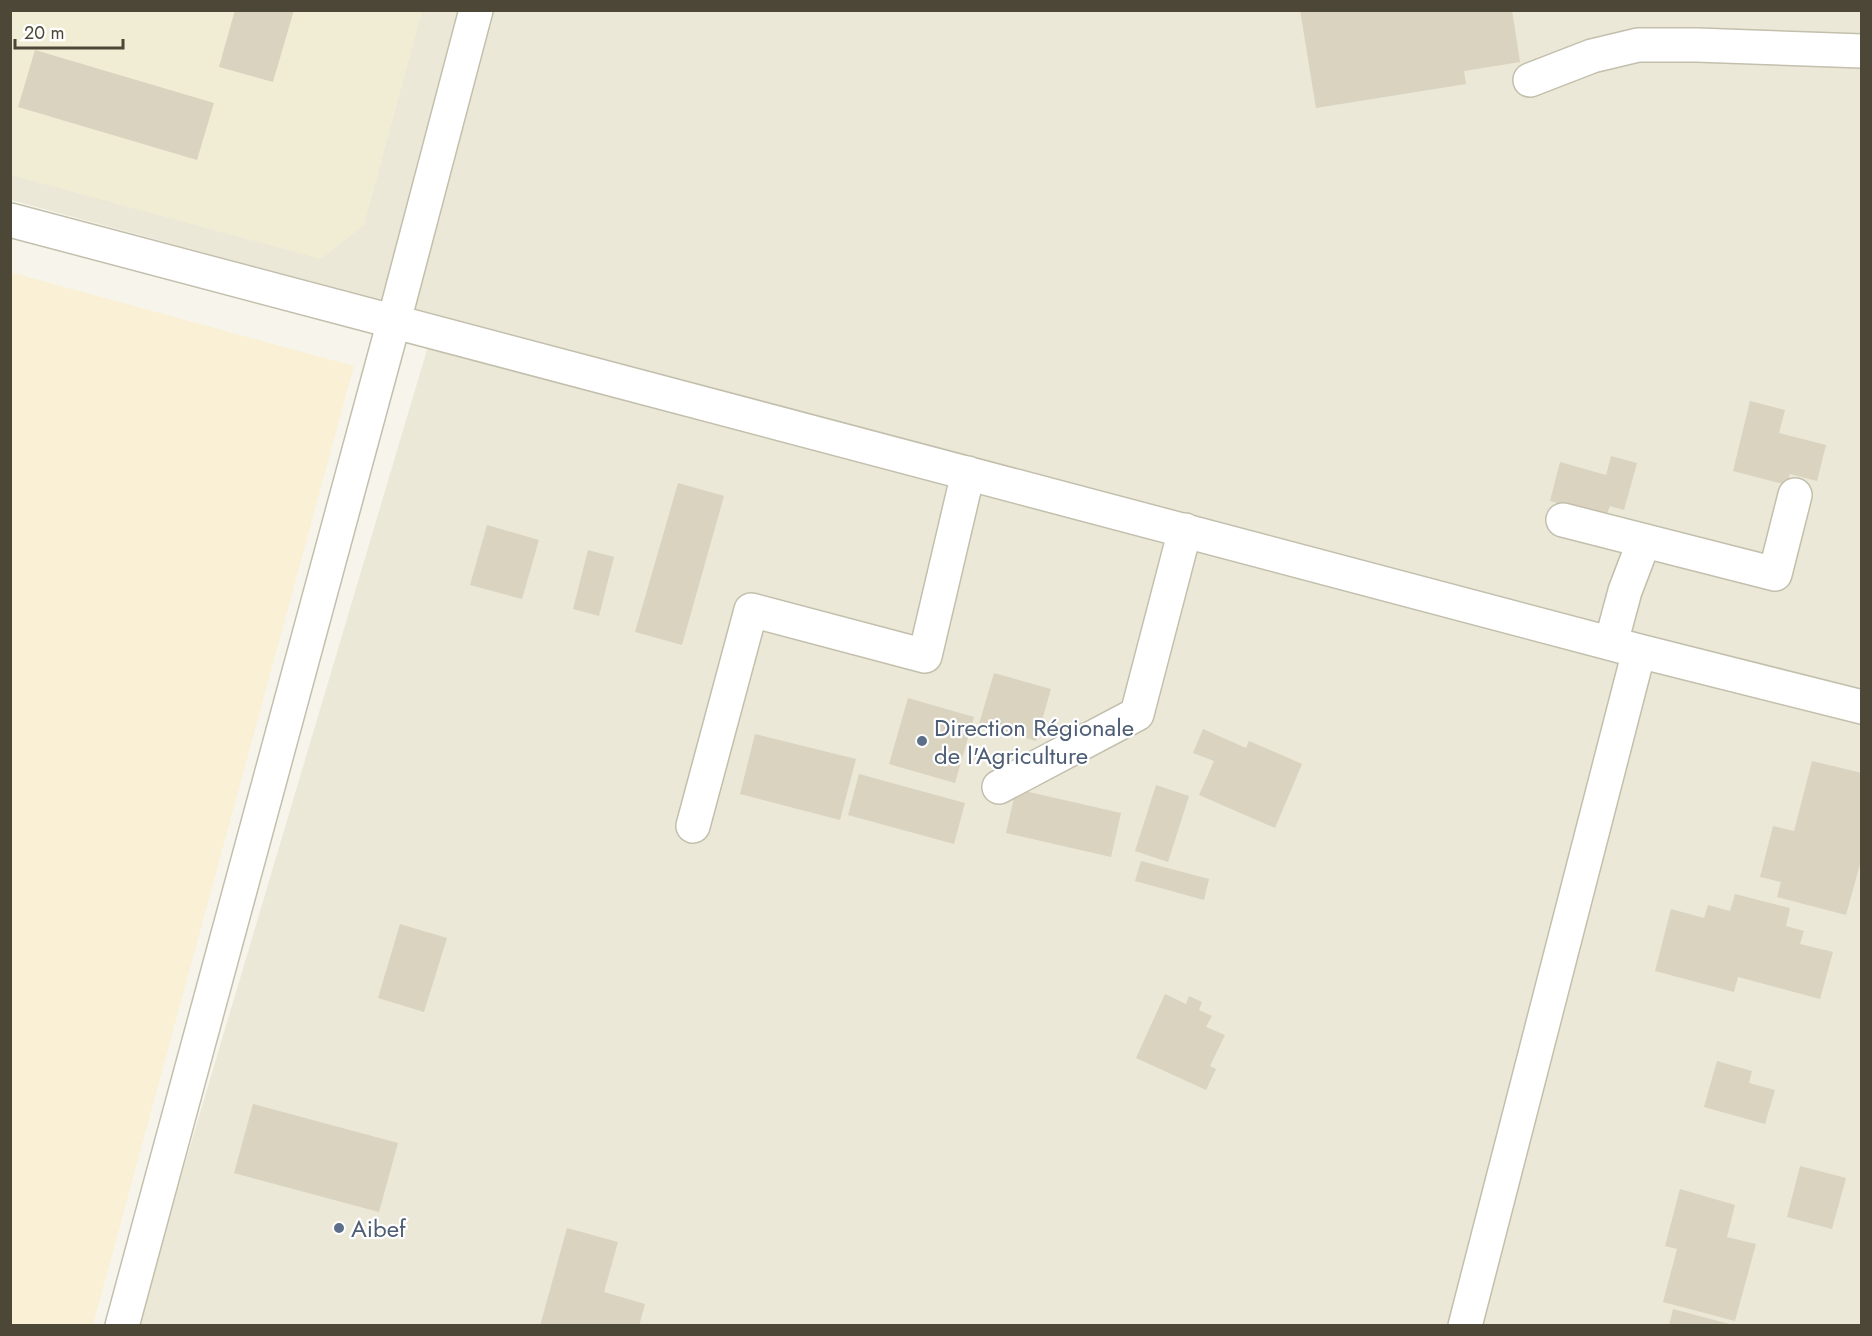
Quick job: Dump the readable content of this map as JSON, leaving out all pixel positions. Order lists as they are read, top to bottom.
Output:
{
  "places": ["Direction Régionale de l'Agriculture", "Aibef"],
  "scale_bar": "20 m"
}
